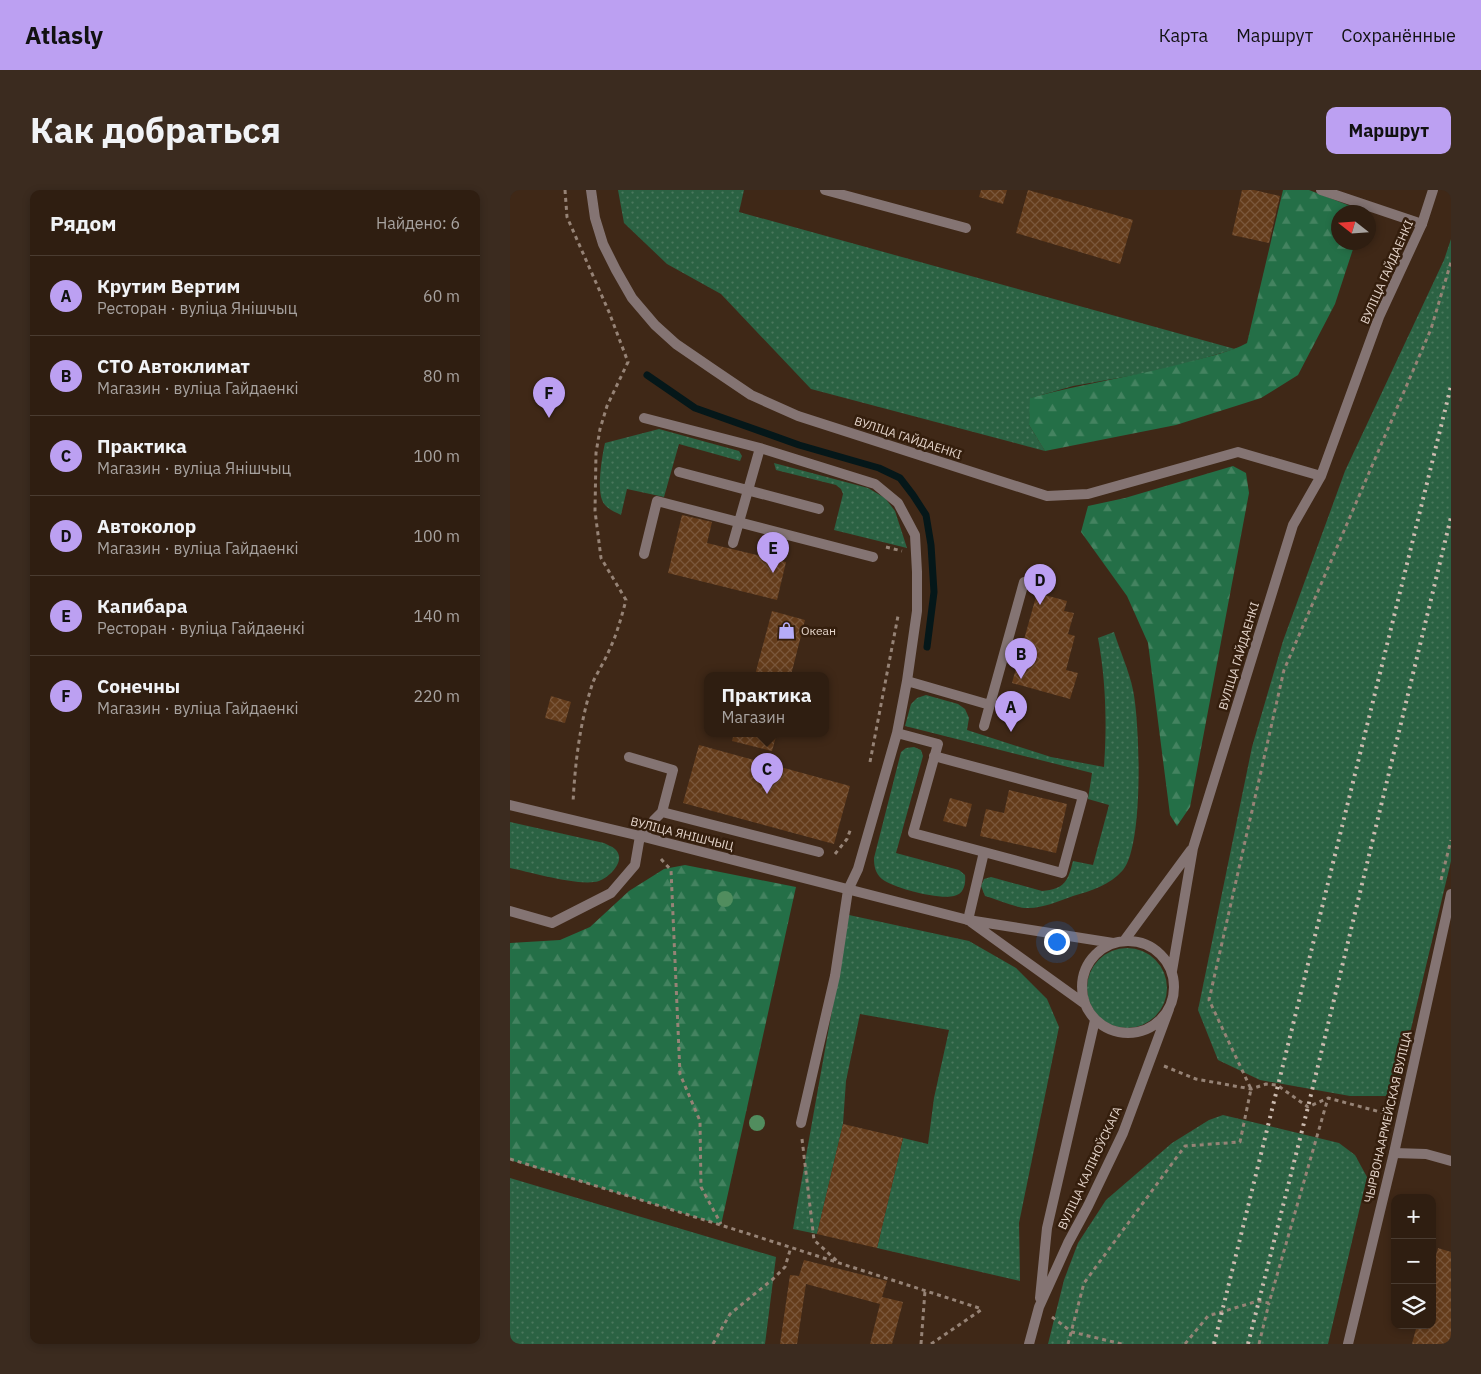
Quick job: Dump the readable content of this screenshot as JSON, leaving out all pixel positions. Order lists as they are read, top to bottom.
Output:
{
  "streets": {
    "street": [
      "ВУЛІЦА ГАЙДАЕНКІ",
      "ВУЛІЦА ЯНІШЧЫЦ",
      "ЧЫРВОНААРМЕЙСКАЯ ВУЛІЦА",
      "ВУЛІЦА КАЛІНОЎСКАГА"
    ]
  },
  "crossings": [
    ["ВУЛІЦА ГАЙДАЕНКІ", "ВУЛІЦА ЯНІШЧЫЦ"],
    ["ВУЛІЦА ГАЙДАЕНКІ", "ВУЛІЦА КАЛІНОЎСКАГА"],
    ["ВУЛІЦА ЯНІШЧЫЦ", "ВУЛІЦА КАЛІНОЎСКАГА"]
  ],
  "places": {
    "shop": ["Океан"]
  },
  "north": "left",
  "page": {
    "header": "Atlasly",
    "nav": ["Карта", "Маршрут", "Сохранённые"],
    "title": "Как добраться",
    "buttons": "Маршрут",
    "heading": ["Рядом", "Найдено: 6"],
    "list": [
      {
        "mark": "A",
        "name": "Крутим Вертим",
        "note": "Ресторан · вуліца Янішчыц",
        "value": "60 m"
      },
      {
        "mark": "B",
        "name": "СТО Автоклимат",
        "note": "Магазин · вуліца Гайдаенкі",
        "value": "80 m"
      },
      {
        "mark": "C",
        "name": "Практика",
        "note": "Магазин · вуліца Янішчыц",
        "value": "100 m"
      },
      {
        "mark": "D",
        "name": "Автоколор",
        "note": "Магазин · вуліца Гайдаенкі",
        "value": "100 m"
      },
      {
        "mark": "E",
        "name": "Капибара",
        "note": "Ресторан · вуліца Гайдаенкі",
        "value": "140 m"
      },
      {
        "mark": "F",
        "name": "Сонечны",
        "note": "Магазин · вуліца Гайдаенкі",
        "value": "220 m"
      }
    ],
    "pins": [
      "F",
      "E",
      "D",
      "B",
      "A",
      "C"
    ],
    "popup": ["Практика", "Магазин"],
    "map_buttons": ["+", "−"]
  }
}
